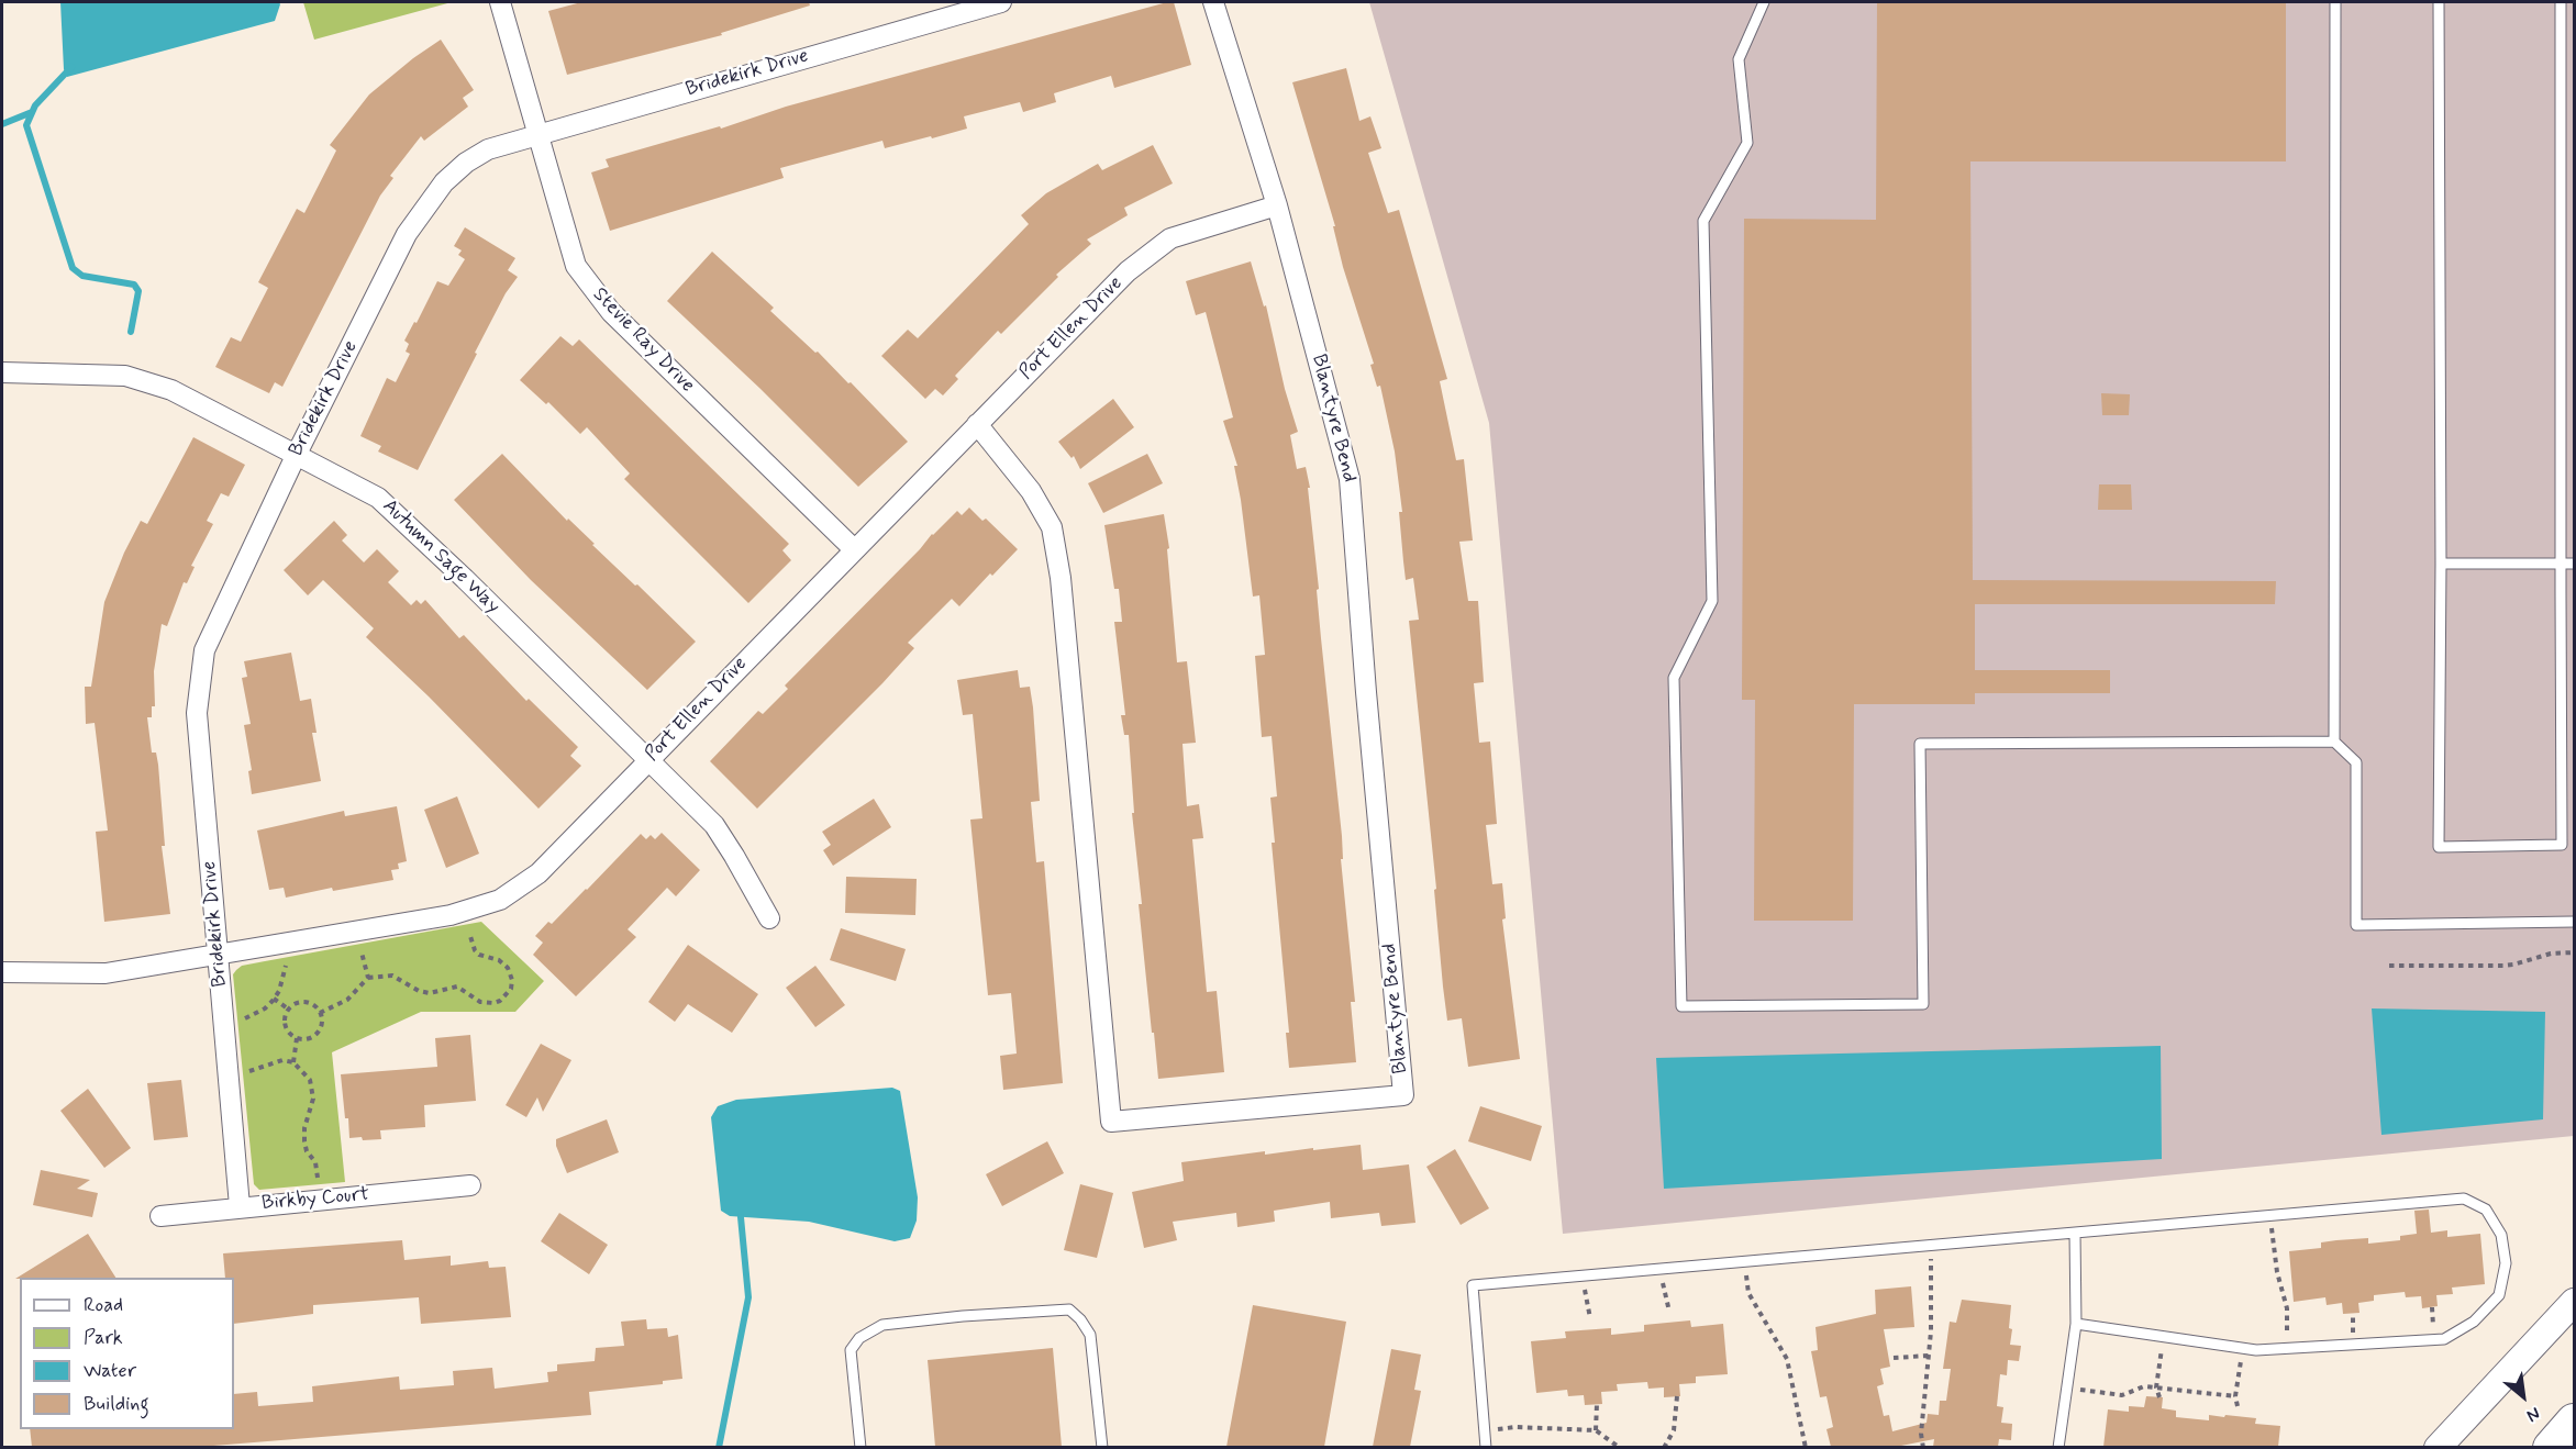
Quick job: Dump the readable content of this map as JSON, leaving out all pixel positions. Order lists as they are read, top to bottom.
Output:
{
  "streets": {
    "street": [
      "Bridekirk Drive",
      "Port Ellen Drive",
      "Stevie Ray Drive",
      "Blantyre Bend",
      "Autumn Sage Way",
      "Birkby Court"
    ]
  },
  "crossings": [
    ["Bridekirk Drive", "Port Ellen Drive"],
    ["Bridekirk Drive", "Stevie Ray Drive"],
    ["Bridekirk Drive", "Autumn Sage Way"],
    ["Bridekirk Drive", "Birkby Court"],
    ["Port Ellen Drive", "Stevie Ray Drive"],
    ["Port Ellen Drive", "Blantyre Bend"],
    ["Port Ellen Drive", "Autumn Sage Way"]
  ],
  "legend": [
    "Road",
    "Park",
    "Water",
    "Building"
  ],
  "north": "bottom right"
}
